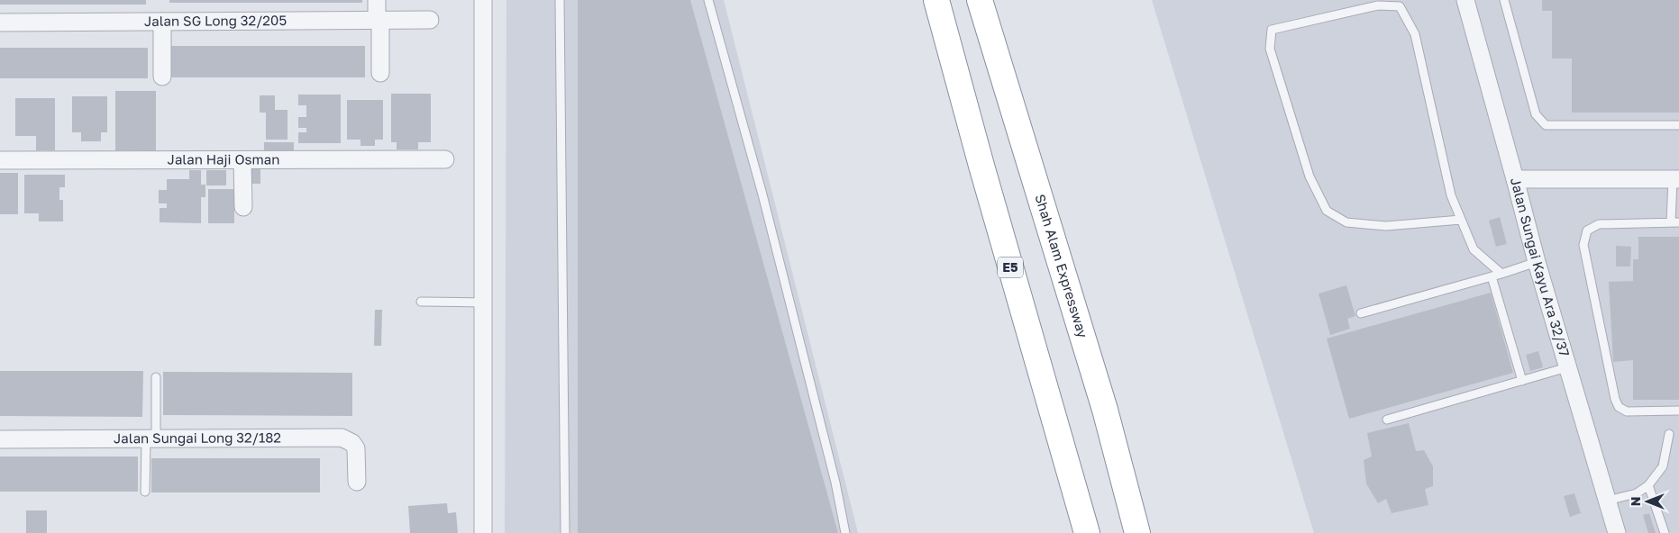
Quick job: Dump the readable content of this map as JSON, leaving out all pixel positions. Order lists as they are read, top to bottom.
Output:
{
  "streets": {
    "highway": ["Shah Alam Expressway", "E5"],
    "street": [
      "Jalan SG Long 32/205",
      "Jalan Haji Osman",
      "Jalan Sungai Kayu Ara 32/37",
      "Jalan Sungai Long 32/182"
    ]
  },
  "north": "left"
}
